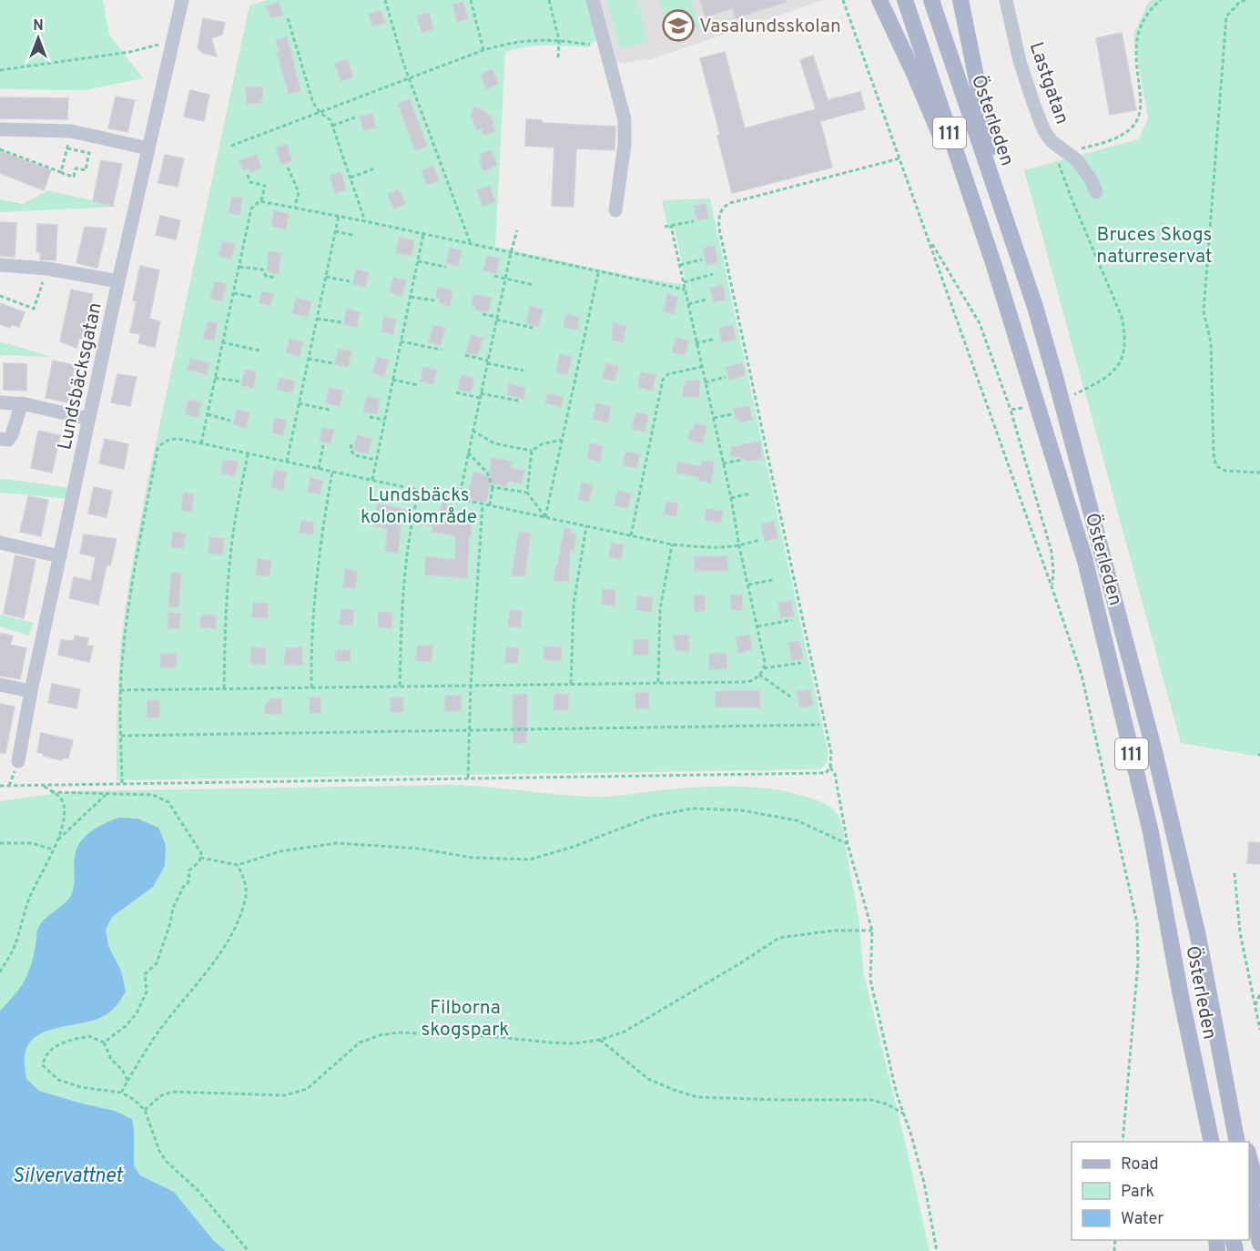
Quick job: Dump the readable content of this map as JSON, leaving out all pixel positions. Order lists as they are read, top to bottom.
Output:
{
  "streets": {
    "main road": ["Österleden", "111"],
    "street": ["Lastgatan", "Lundsbäcksgatan"]
  },
  "water": ["Silvervattnet"],
  "parks": ["Bruces Skogs naturreservat", "Lundsbäcks koloniområde", "Filborna skogspark"],
  "places": {
    "school or university": ["Vasalundsskolan"]
  },
  "legend": ["Road", "Park", "Water"],
  "north": "top"
}
